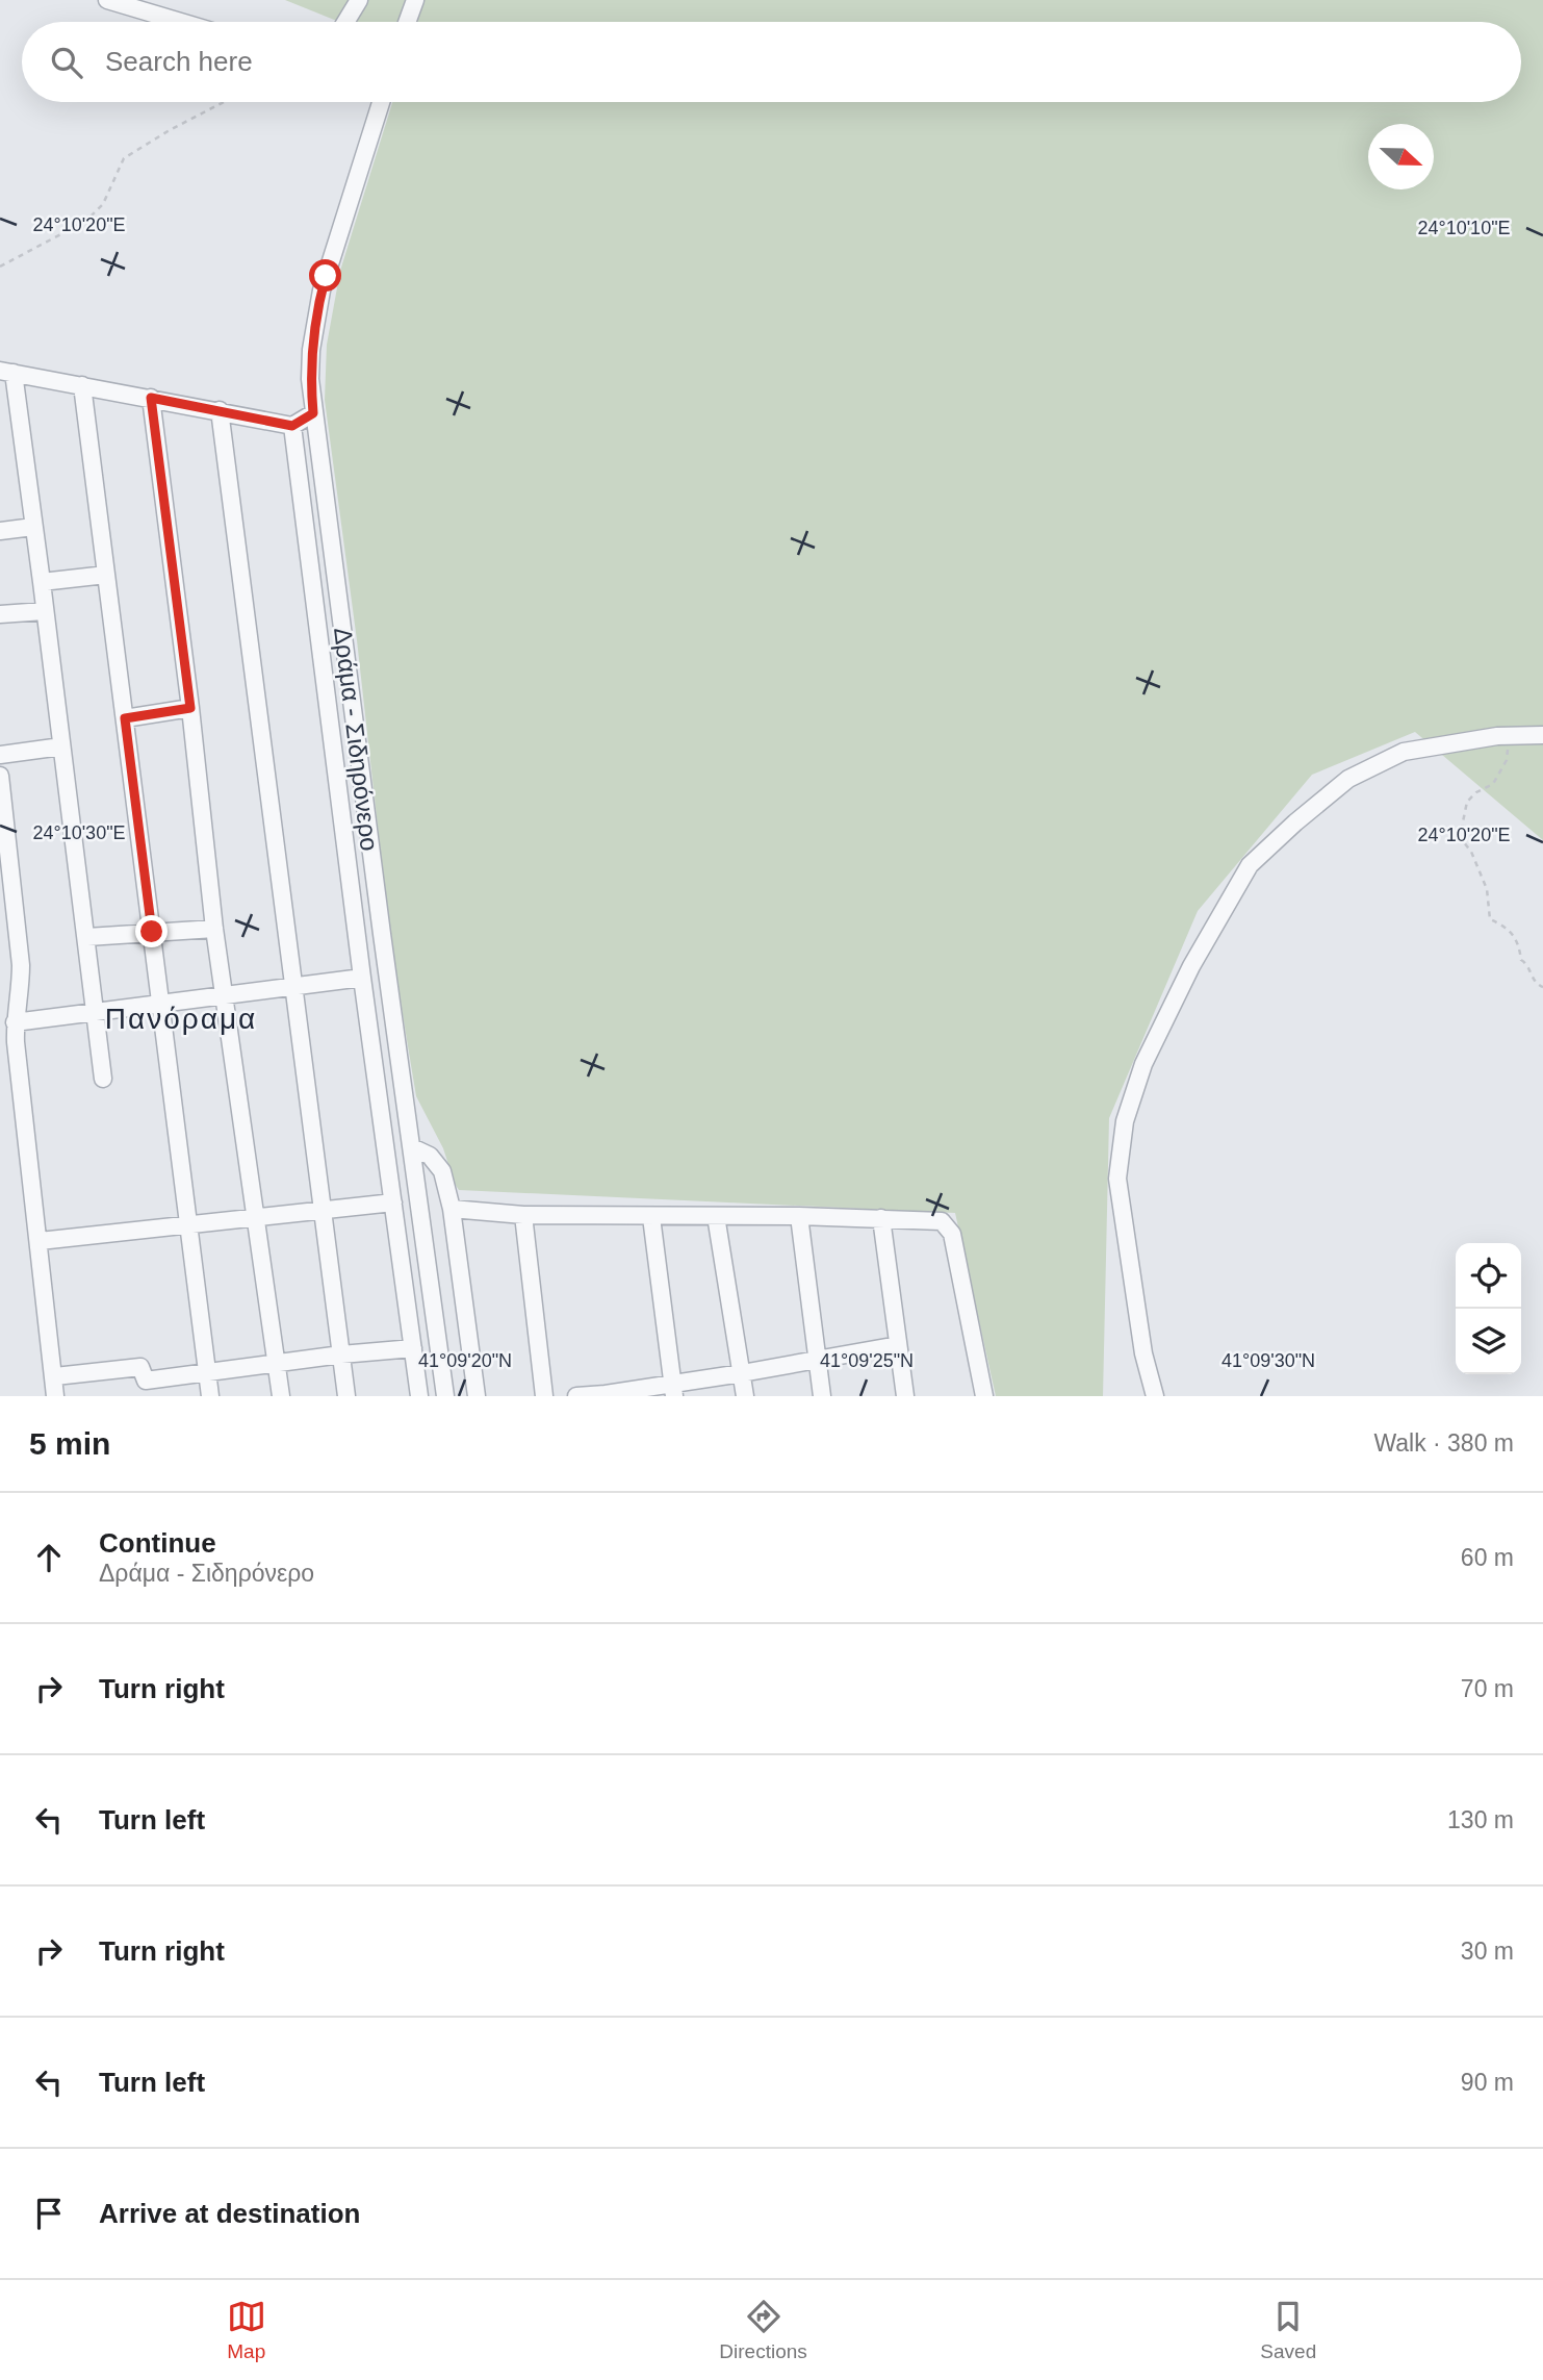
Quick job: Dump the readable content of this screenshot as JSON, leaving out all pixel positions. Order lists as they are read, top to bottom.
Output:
{
  "streets": {
    "street": ["Δράμα - Σιδηρόνερο"]
  },
  "districts": ["Πανόραμα"],
  "north": "right",
  "page": {
    "search": "Search here",
    "heading": ["5 min", "Walk · 380 m"],
    "list": [
      ["Continue", "Δράμα - Σιδηρόνερο", "60 m"],
      ["Turn right", "70 m"],
      ["Turn left", "130 m"],
      ["Turn right", "30 m"],
      ["Turn left", "90 m"],
      "Arrive at destination"
    ],
    "nav": ["Map", "Directions", "Saved"]
  },
  "coordinates": [
    "24°10'20\"E",
    "24°10'10\"E",
    "24°10'30\"E",
    "41°09'20\"N",
    "41°09'25\"N",
    "41°09'30\"N"
  ]
}
